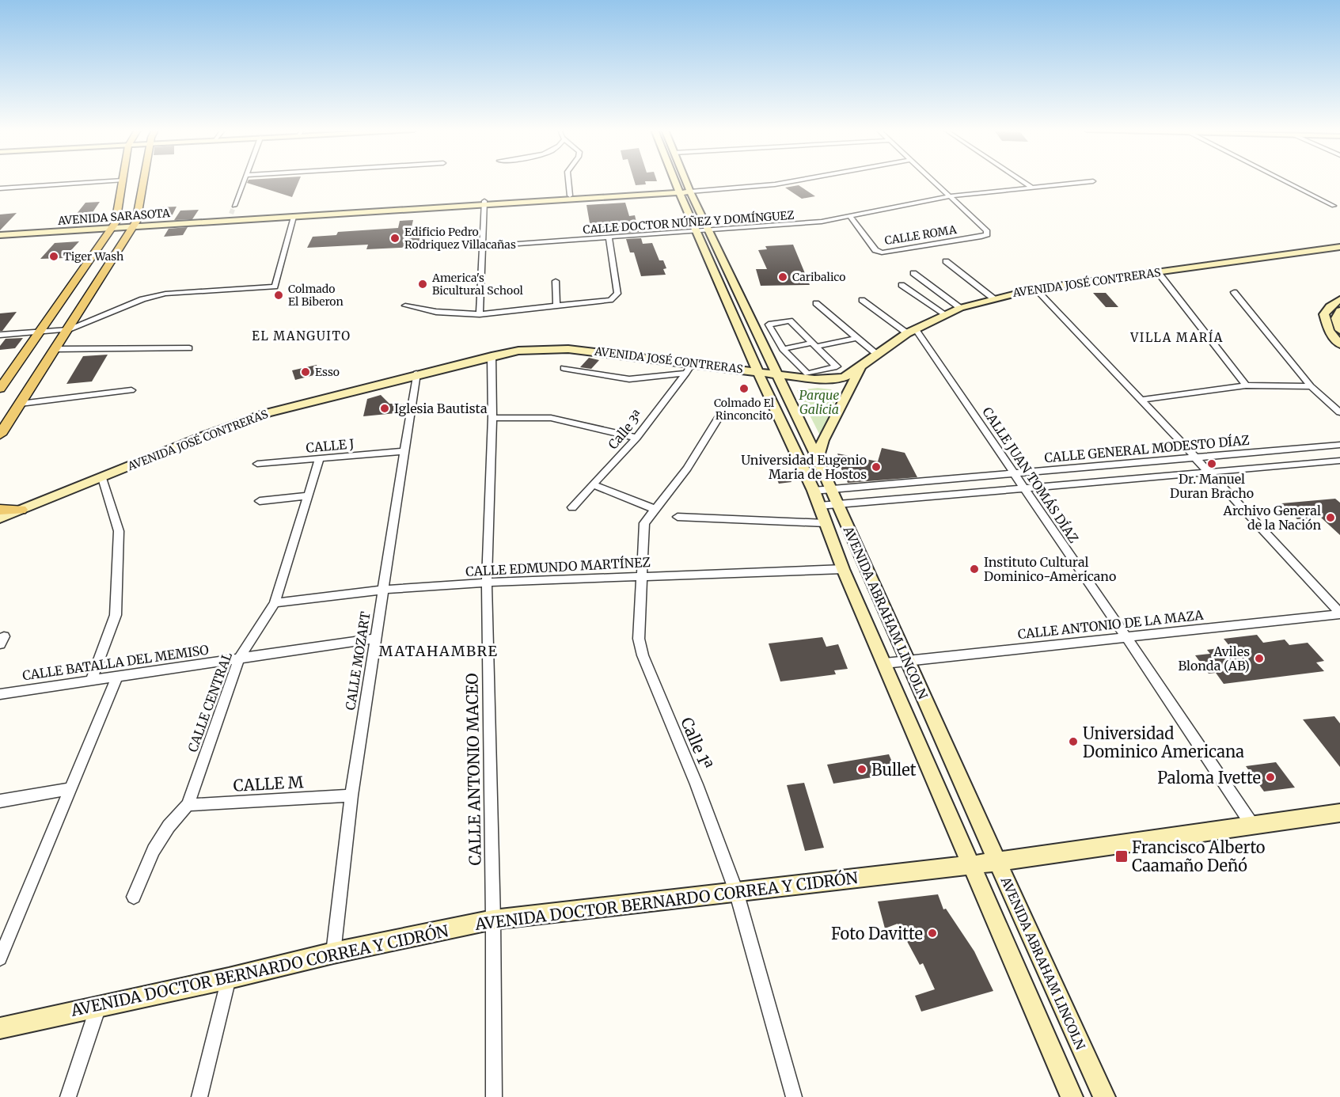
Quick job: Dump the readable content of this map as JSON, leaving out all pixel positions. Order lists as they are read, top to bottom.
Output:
{
  "streets": {
    "main road": [
      "AVENIDA SARASOTA",
      "AVENIDA JOSÉ CONTRERAS",
      "AVENIDA ABRAHAM LINCOLN",
      "AVENIDA DOCTOR BERNARDO CORREA Y CIDRÓN"
    ],
    "street": [
      "CALLE DOCTOR NÚÑEZ Y DOMÍNGUEZ",
      "CALLE ROMA",
      "Calle 3ª",
      "CALLE J",
      "CALLE GENERAL MODESTO DÍAZ",
      "CALLE JUAN TOMÁS DÍAZ",
      "CALLE EDMUNDO MARTÍNEZ",
      "CALLE ANTONIO DE LA MAZA",
      "CALLE MOZART",
      "CALLE BATALLA DEL MEMISO",
      "CALLE CENTRAL",
      "Calle 1ª",
      "CALLE ANTONIO MACEO",
      "CALLE M"
    ]
  },
  "crossings": [
    ["AVENIDA SARASOTA", "AVENIDA ABRAHAM LINCOLN"],
    ["CALLE DOCTOR NÚÑEZ Y DOMÍNGUEZ", "CALLE ROMA"],
    ["CALLE DOCTOR NÚÑEZ Y DOMÍNGUEZ", "AVENIDA ABRAHAM LINCOLN"],
    ["AVENIDA JOSÉ CONTRERAS", "Calle 3ª"],
    ["AVENIDA JOSÉ CONTRERAS", "CALLE JUAN TOMÁS DÍAZ"],
    ["AVENIDA JOSÉ CONTRERAS", "AVENIDA ABRAHAM LINCOLN"],
    ["AVENIDA JOSÉ CONTRERAS", "CALLE MOZART"],
    ["AVENIDA JOSÉ CONTRERAS", "CALLE ANTONIO MACEO"],
    ["CALLE J", "CALLE MOZART"],
    ["CALLE J", "CALLE CENTRAL"],
    ["CALLE GENERAL MODESTO DÍAZ", "CALLE JUAN TOMÁS DÍAZ"],
    ["CALLE GENERAL MODESTO DÍAZ", "AVENIDA ABRAHAM LINCOLN"],
    ["CALLE JUAN TOMÁS DÍAZ", "CALLE ANTONIO DE LA MAZA"],
    ["CALLE JUAN TOMÁS DÍAZ", "AVENIDA DOCTOR BERNARDO CORREA Y CIDRÓN"],
    ["CALLE EDMUNDO MARTÍNEZ", "AVENIDA ABRAHAM LINCOLN"],
    ["CALLE EDMUNDO MARTÍNEZ", "CALLE MOZART"],
    ["CALLE EDMUNDO MARTÍNEZ", "CALLE CENTRAL"],
    ["CALLE EDMUNDO MARTÍNEZ", "Calle 1ª"],
    ["CALLE EDMUNDO MARTÍNEZ", "CALLE ANTONIO MACEO"],
    ["AVENIDA ABRAHAM LINCOLN", "CALLE ANTONIO DE LA MAZA"],
    ["AVENIDA ABRAHAM LINCOLN", "AVENIDA DOCTOR BERNARDO CORREA Y CIDRÓN"],
    ["CALLE MOZART", "CALLE BATALLA DEL MEMISO"],
    ["CALLE MOZART", "CALLE M"],
    ["CALLE MOZART", "AVENIDA DOCTOR BERNARDO CORREA Y CIDRÓN"],
    ["CALLE BATALLA DEL MEMISO", "CALLE CENTRAL"],
    ["CALLE CENTRAL", "CALLE M"],
    ["Calle 1ª", "AVENIDA DOCTOR BERNARDO CORREA Y CIDRÓN"],
    ["CALLE ANTONIO MACEO", "AVENIDA DOCTOR BERNARDO CORREA Y CIDRÓN"]
  ],
  "districts": ["EL MANGUITO", "VILLA MARÍA", "MATAHAMBRE"],
  "parks": ["Parque Galicia"],
  "places": {
    "other": [
      "Edificio Pedro Rodriquez Villacañas",
      "Tiger Wash",
      "Caribalico",
      "America's Bicultural School",
      "Colmado El Biberon",
      "Esso",
      "Colmado El Rinconcito",
      "Iglesia Bautista",
      "Dr. Manuel Duran Bracho",
      "Universidad Eugenio Maria de Hostos",
      "Archivo General de la Nación",
      "Instituto Cultural Dominico-Americano",
      "Aviles Blonda (AB)",
      "Universidad Dominico Americana",
      "Bullet",
      "Paloma Ivette",
      "Foto Davitte"
    ],
    "transit": ["Francisco Alberto Caamaño Deñó"]
  }
}
